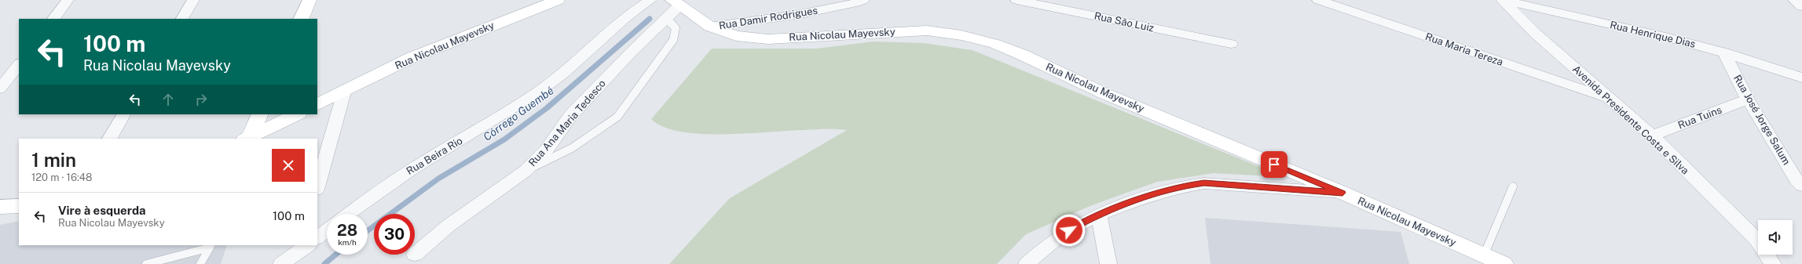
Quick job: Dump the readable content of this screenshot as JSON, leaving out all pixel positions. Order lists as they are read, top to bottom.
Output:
{
  "streets": {
    "street": [
      "Rua Damir Rodrigues",
      "Rua São Luiz",
      "Rua Nicolau Mayevsky",
      "Rua Henrique Dias",
      "Rua Maria Tereza",
      "Rua Tuins",
      "Avenida Presidente Costa e Silva",
      "Rua José Jorge Salum",
      "Rua Ana Maria Tedesco",
      "Rua Beira Rio"
    ]
  },
  "crossings": [
    ["Rua Damir Rodrigues", "Rua Nicolau Mayevsky"],
    ["Rua Nicolau Mayevsky", "Rua Ana Maria Tedesco"],
    ["Rua Henrique Dias", "Avenida Presidente Costa e Silva"],
    ["Rua Henrique Dias", "Rua José Jorge Salum"],
    ["Rua Maria Tereza", "Avenida Presidente Costa e Silva"],
    ["Rua Tuins", "Avenida Presidente Costa e Silva"],
    ["Rua Tuins", "Rua José Jorge Salum"]
  ],
  "water": ["Córrego Guembé"],
  "page": {
    "turn": ["100 m", "Rua Nicolau Mayevsky"],
    "heading": ["1 min", "120 m · 16:48"],
    "list": [
      {
        "name": "Vire à esquerda",
        "note": "Rua Nicolau Mayevsky",
        "value": "100 m"
      }
    ],
    "speed": "28 km/h",
    "limit": "30"
  }
}
